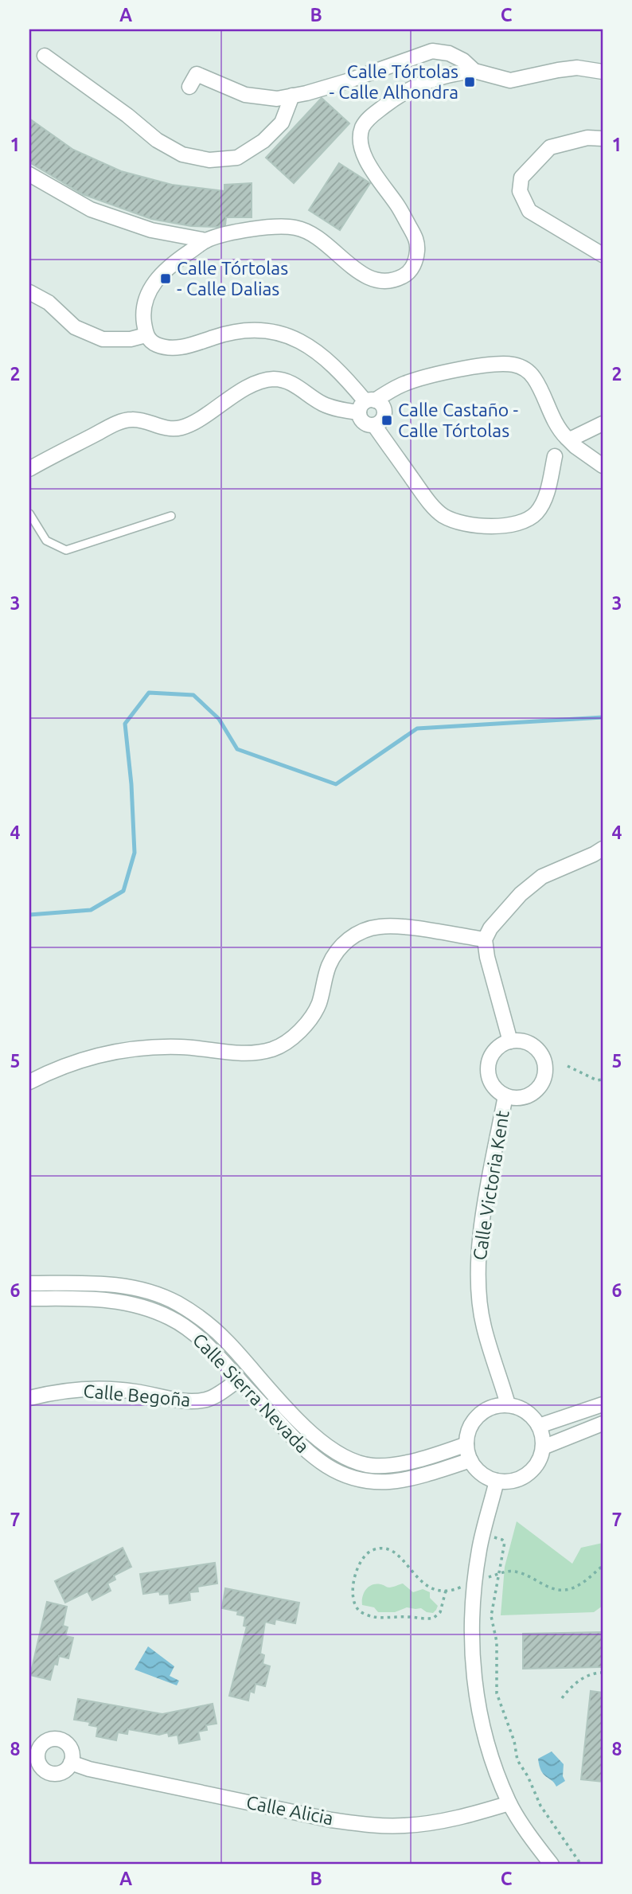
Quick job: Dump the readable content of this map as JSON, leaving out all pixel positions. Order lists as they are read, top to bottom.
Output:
{
  "streets": {
    "street": [
      "Calle Victoria Kent",
      "Calle Sierra Nevada",
      "Calle Begoña",
      "Calle Alicia"
    ]
  },
  "crossings": [
    ["Calle Victoria Kent", "Calle Sierra Nevada"],
    ["Calle Sierra Nevada", "Calle Begoña"]
  ],
  "places": {
    "transit": ["Calle Tórtolas - Calle Alhondra", "Calle Tórtolas - Calle Dalias", "Calle Castaño - Calle Tórtolas"]
  },
  "grid": {
    "columns": ["A", "B", "C"],
    "rows": [
      "1",
      "2",
      "3",
      "4",
      "5",
      "6",
      "7",
      "8"
    ]
  }
}
